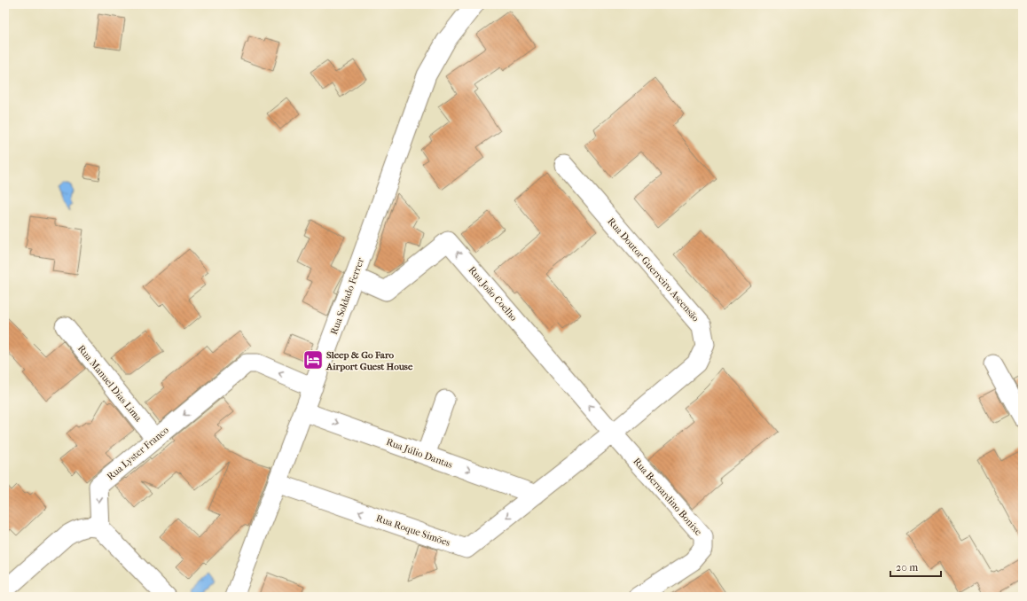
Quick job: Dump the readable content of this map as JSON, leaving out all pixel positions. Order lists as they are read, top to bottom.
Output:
{
  "streets": {
    "street": [
      "Rua Doutor Guerreiro Ascensão",
      "Rua João Coelho",
      "Rua Soldado Ferrer",
      "Rua Manuel Dias Lima",
      "Rua Lyster Franco",
      "Rua Júlio Dantas",
      "Rua Bernardino Bonixe",
      "Rua Roque Simões"
    ]
  },
  "crossings": [
    ["Rua Doutor Guerreiro Ascensão", "Rua João Coelho"],
    ["Rua Doutor Guerreiro Ascensão", "Rua Júlio Dantas"],
    ["Rua Doutor Guerreiro Ascensão", "Rua Bernardino Bonixe"],
    ["Rua Doutor Guerreiro Ascensão", "Rua Roque Simões"],
    ["Rua João Coelho", "Rua Soldado Ferrer"],
    ["Rua João Coelho", "Rua Bernardino Bonixe"],
    ["Rua Soldado Ferrer", "Rua Lyster Franco"],
    ["Rua Soldado Ferrer", "Rua Júlio Dantas"],
    ["Rua Soldado Ferrer", "Rua Roque Simões"],
    ["Rua Manuel Dias Lima", "Rua Lyster Franco"],
    ["Rua Júlio Dantas", "Rua Roque Simões"]
  ],
  "one_way": [
    "Rua João Coelho",
    "Rua Lyster Franco",
    "Rua Júlio Dantas",
    "Rua Roque Simões"
  ],
  "places": {
    "hotel": ["Sleep & Go Faro Airport Guest House"]
  },
  "scale_bar": "20 m"
}
